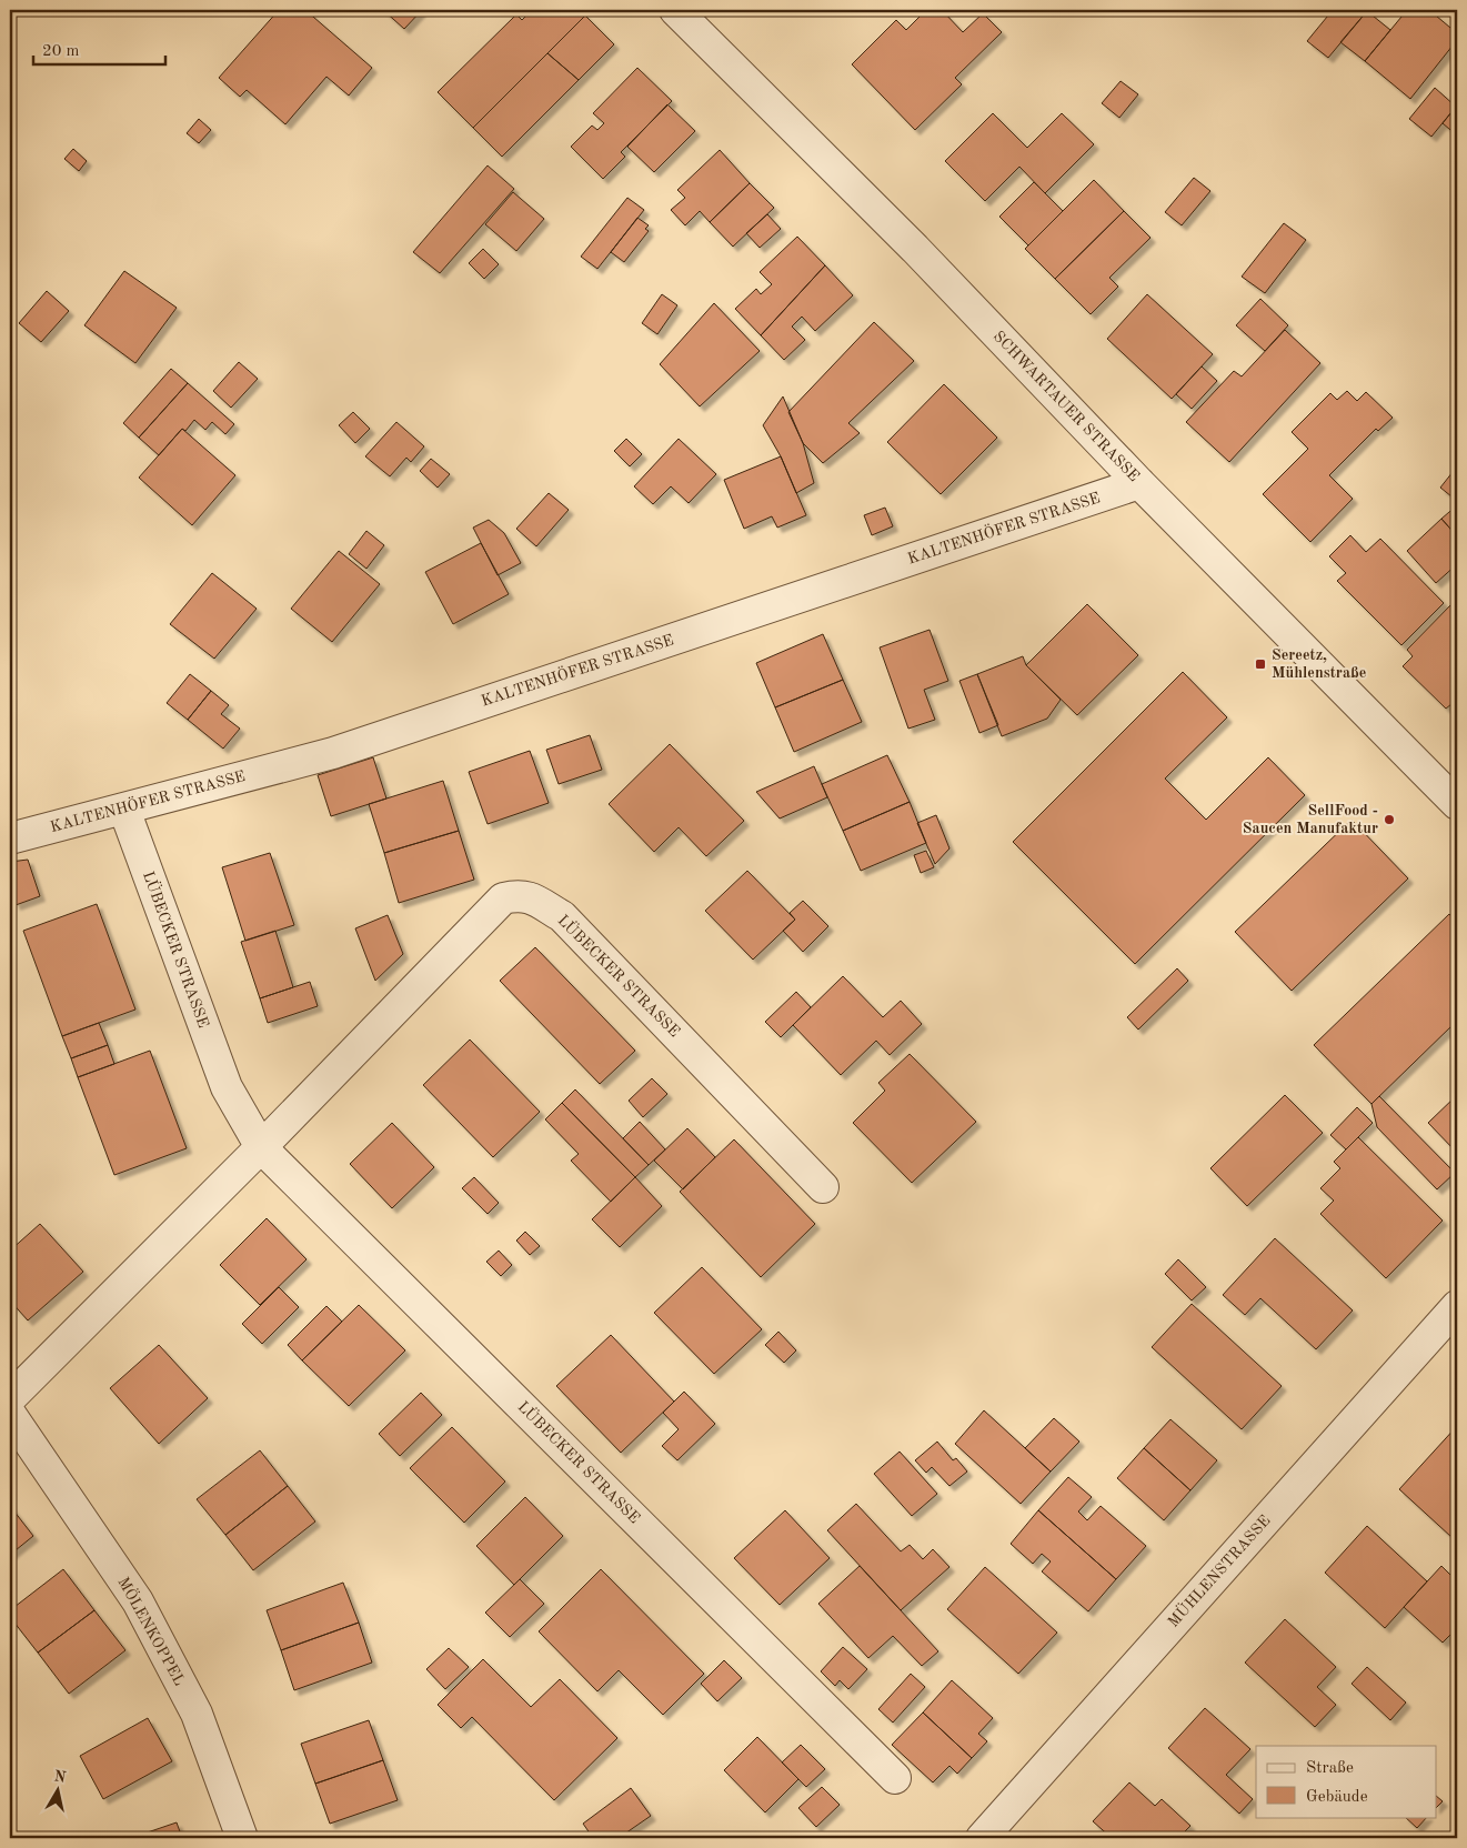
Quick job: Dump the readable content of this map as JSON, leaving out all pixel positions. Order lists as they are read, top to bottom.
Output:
{
  "streets": {
    "street": [
      "SCHWARTAUER STRASSE",
      "KALTENHÖFER STRASSE",
      "LÜBECKER STRASSE",
      "MÜHLENSTRASSE",
      "MÖLENKOPPEL"
    ]
  },
  "crossings": [
    ["SCHWARTAUER STRASSE", "KALTENHÖFER STRASSE"],
    ["KALTENHÖFER STRASSE", "LÜBECKER STRASSE"]
  ],
  "places": {
    "transit": ["Sereetz, Mühlenstraße"],
    "other": ["SellFood - Saucen Manufaktur"]
  },
  "legend": ["Straße", "Gebäude"],
  "scale_bar": "20 m",
  "north": "top"
}
